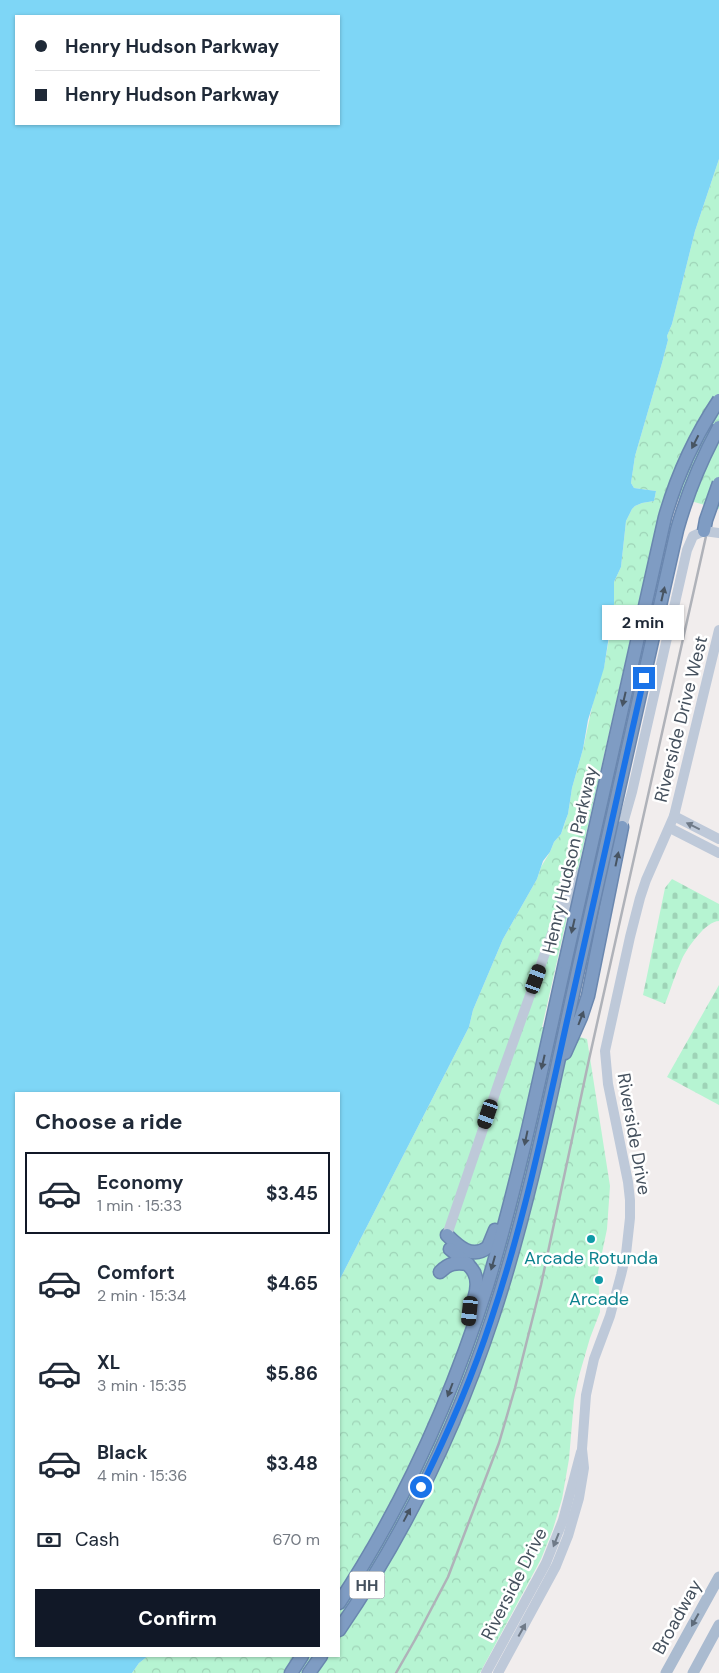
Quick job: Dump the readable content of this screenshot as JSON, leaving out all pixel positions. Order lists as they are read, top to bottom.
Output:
{
  "streets": {
    "highway": ["Henry Hudson Parkway", "HH"],
    "main road": ["Riverside Drive West", "Riverside Drive", "Broadway"]
  },
  "crossings": [
    ["Riverside Drive West", "Riverside Drive"]
  ],
  "places": ["Arcade Rotunda", "Arcade"],
  "page": {
    "banner": ["Henry Hudson Parkway", "Henry Hudson Parkway"],
    "bubble": "2 min",
    "heading": "Choose a ride",
    "list": [
      {
        "name": "Economy",
        "note": "1 min · 15:33",
        "value": "$3.45"
      },
      {
        "name": "Comfort",
        "note": "2 min · 15:34",
        "value": "$4.65"
      },
      {
        "name": "XL",
        "note": "3 min · 15:35",
        "value": "$5.86"
      },
      {
        "name": "Black",
        "note": "4 min · 15:36",
        "value": "$3.48"
      }
    ],
    "pay": ["Cash", "670 m"],
    "buttons": "Confirm"
  }
}
